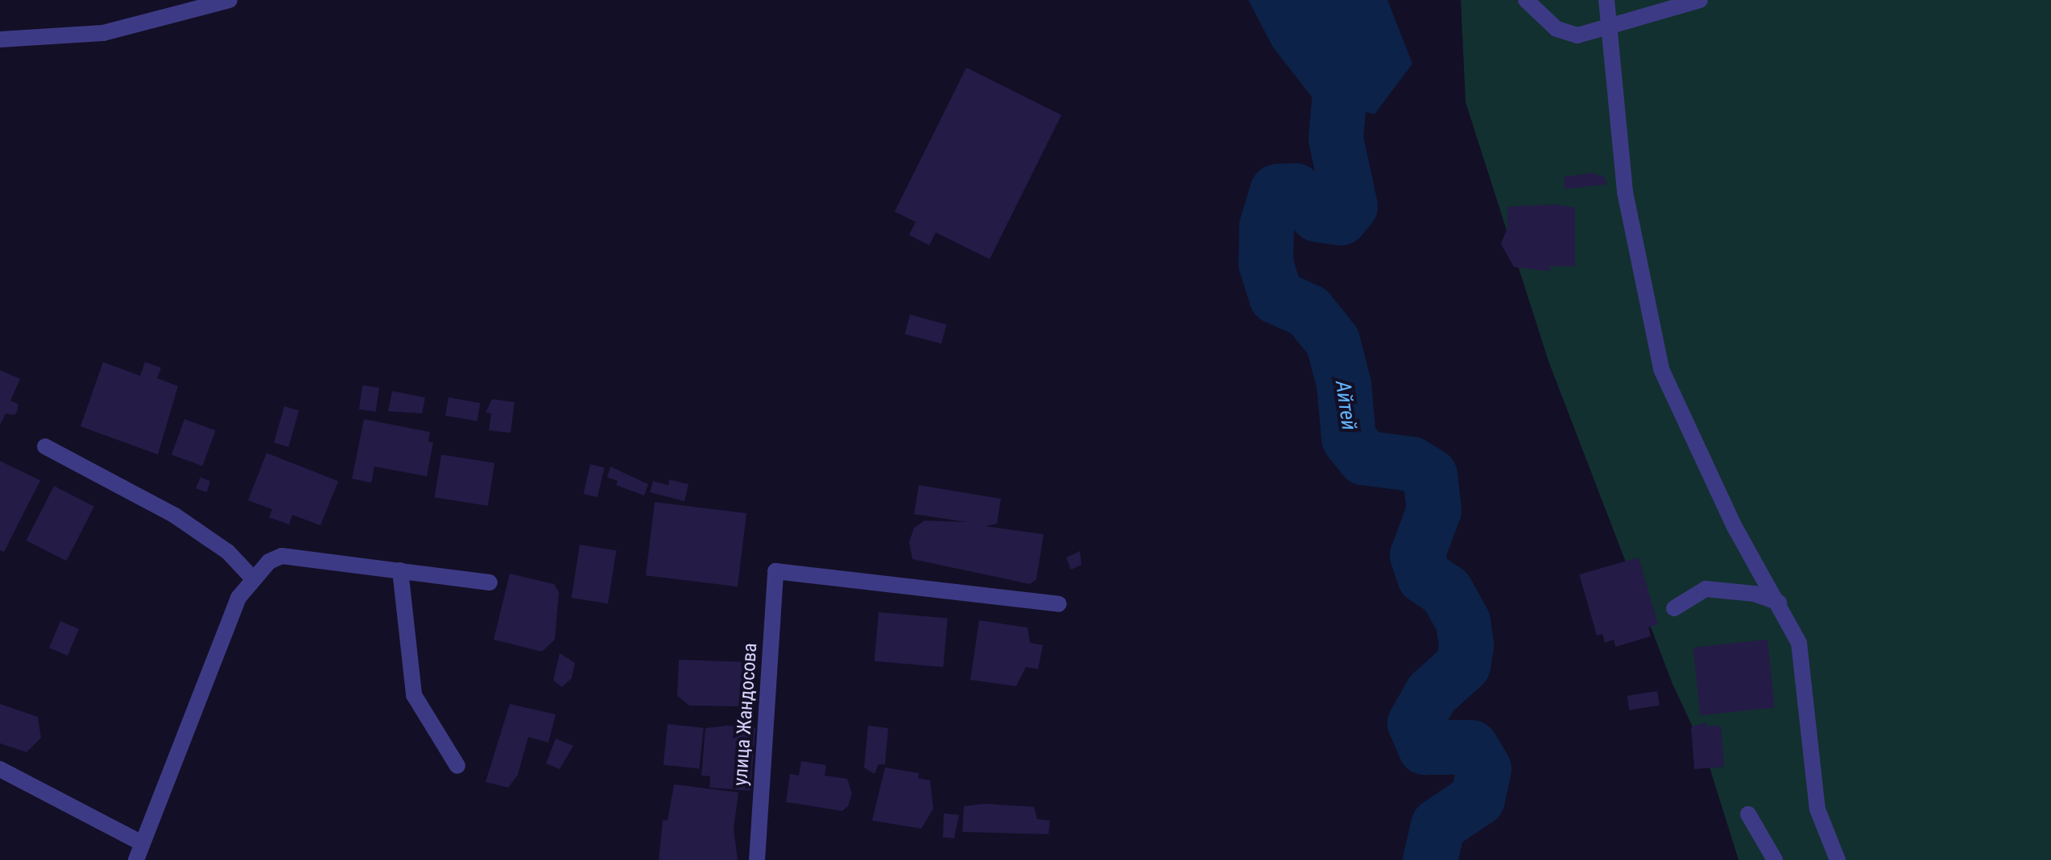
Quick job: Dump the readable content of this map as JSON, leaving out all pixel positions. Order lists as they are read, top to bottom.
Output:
{
  "streets": {
    "street": ["улица Жандосова"]
  },
  "water": ["Айтей"]
}
